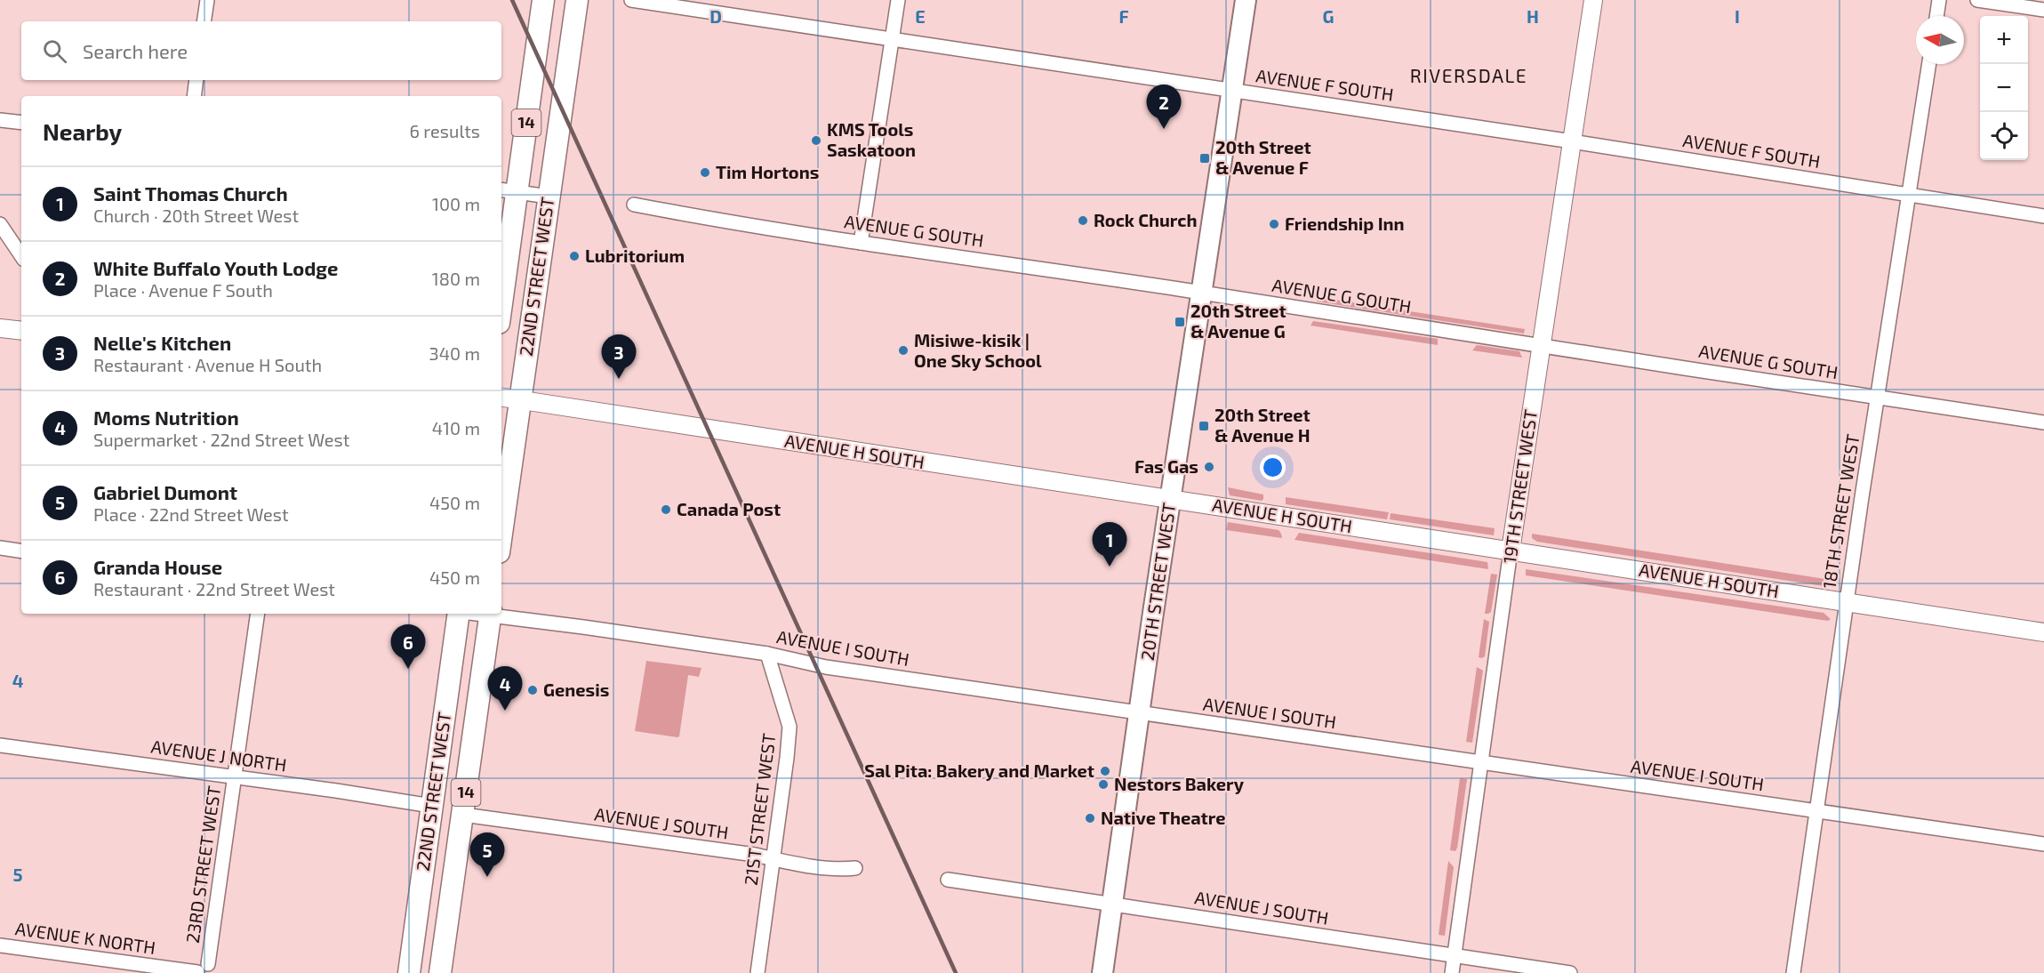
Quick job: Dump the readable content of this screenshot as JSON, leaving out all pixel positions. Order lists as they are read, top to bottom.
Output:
{
  "streets": {
    "main road": ["14", "22ND STREET WEST", "20TH STREET WEST"],
    "street": [
      "AVENUE F SOUTH",
      "AVENUE G SOUTH",
      "AVENUE H SOUTH",
      "19TH STREET WEST",
      "18TH STREET WEST",
      "AVENUE I SOUTH",
      "AVENUE J NORTH",
      "21ST STREET WEST",
      "AVENUE J SOUTH",
      "23RD STREET WEST",
      "AVENUE K NORTH"
    ]
  },
  "crossings": [
    ["AVENUE F SOUTH", "19TH STREET WEST"],
    ["AVENUE F SOUTH", "18TH STREET WEST"],
    ["AVENUE F SOUTH", "20TH STREET WEST"],
    ["AVENUE G SOUTH", "19TH STREET WEST"],
    ["AVENUE G SOUTH", "18TH STREET WEST"],
    ["AVENUE G SOUTH", "20TH STREET WEST"],
    ["22ND STREET WEST", "AVENUE H SOUTH"],
    ["22ND STREET WEST", "AVENUE I SOUTH"],
    ["22ND STREET WEST", "AVENUE J NORTH"],
    ["22ND STREET WEST", "AVENUE J SOUTH"],
    ["AVENUE H SOUTH", "19TH STREET WEST"],
    ["AVENUE H SOUTH", "18TH STREET WEST"],
    ["AVENUE H SOUTH", "20TH STREET WEST"],
    ["19TH STREET WEST", "AVENUE I SOUTH"],
    ["19TH STREET WEST", "AVENUE J SOUTH"],
    ["18TH STREET WEST", "AVENUE I SOUTH"],
    ["20TH STREET WEST", "AVENUE I SOUTH"],
    ["20TH STREET WEST", "AVENUE J SOUTH"],
    ["AVENUE I SOUTH", "21ST STREET WEST"],
    ["AVENUE J NORTH", "23RD STREET WEST"],
    ["21ST STREET WEST", "AVENUE J SOUTH"],
    ["23RD STREET WEST", "AVENUE K NORTH"]
  ],
  "districts": ["RIVERSDALE"],
  "places": {
    "other": [
      "KMS Tools Saskatoon",
      "Tim Hortons",
      "Rock Church",
      "Friendship Inn",
      "Lubritorium",
      "Misiwe-kisik | One Sky School",
      "Fas Gas",
      "Canada Post",
      "Genesis",
      "Sal Pita: Bakery and Market",
      "Nestors Bakery",
      "Native Theatre"
    ],
    "transit": ["20th Street & Avenue F", "20th Street & Avenue G", "20th Street & Avenue H"]
  },
  "north": "left",
  "page": {
    "map_buttons": ["+", "−"],
    "search": "Search here",
    "pins": [
      "2",
      "3",
      "1",
      "6",
      "4",
      "5"
    ],
    "heading": ["Nearby", "6 results"],
    "list": [
      {
        "mark": "1",
        "name": "Saint Thomas Church",
        "note": "Church · 20th Street West",
        "value": "100 m"
      },
      {
        "mark": "2",
        "name": "White Buffalo Youth Lodge",
        "note": "Place · Avenue F South",
        "value": "180 m"
      },
      {
        "mark": "3",
        "name": "Nelle's Kitchen",
        "note": "Restaurant · Avenue H South",
        "value": "340 m"
      },
      {
        "mark": "4",
        "name": "Moms Nutrition",
        "note": "Supermarket · 22nd Street West",
        "value": "410 m"
      },
      {
        "mark": "5",
        "name": "Gabriel Dumont",
        "note": "Place · 22nd Street West",
        "value": "450 m"
      },
      {
        "mark": "6",
        "name": "Granda House",
        "note": "Restaurant · 22nd Street West",
        "value": "450 m"
      }
    ]
  },
  "grid": {
    "columns": [
      "D",
      "E",
      "F",
      "G",
      "H",
      "I"
    ],
    "rows": ["4", "5"]
  }
}
